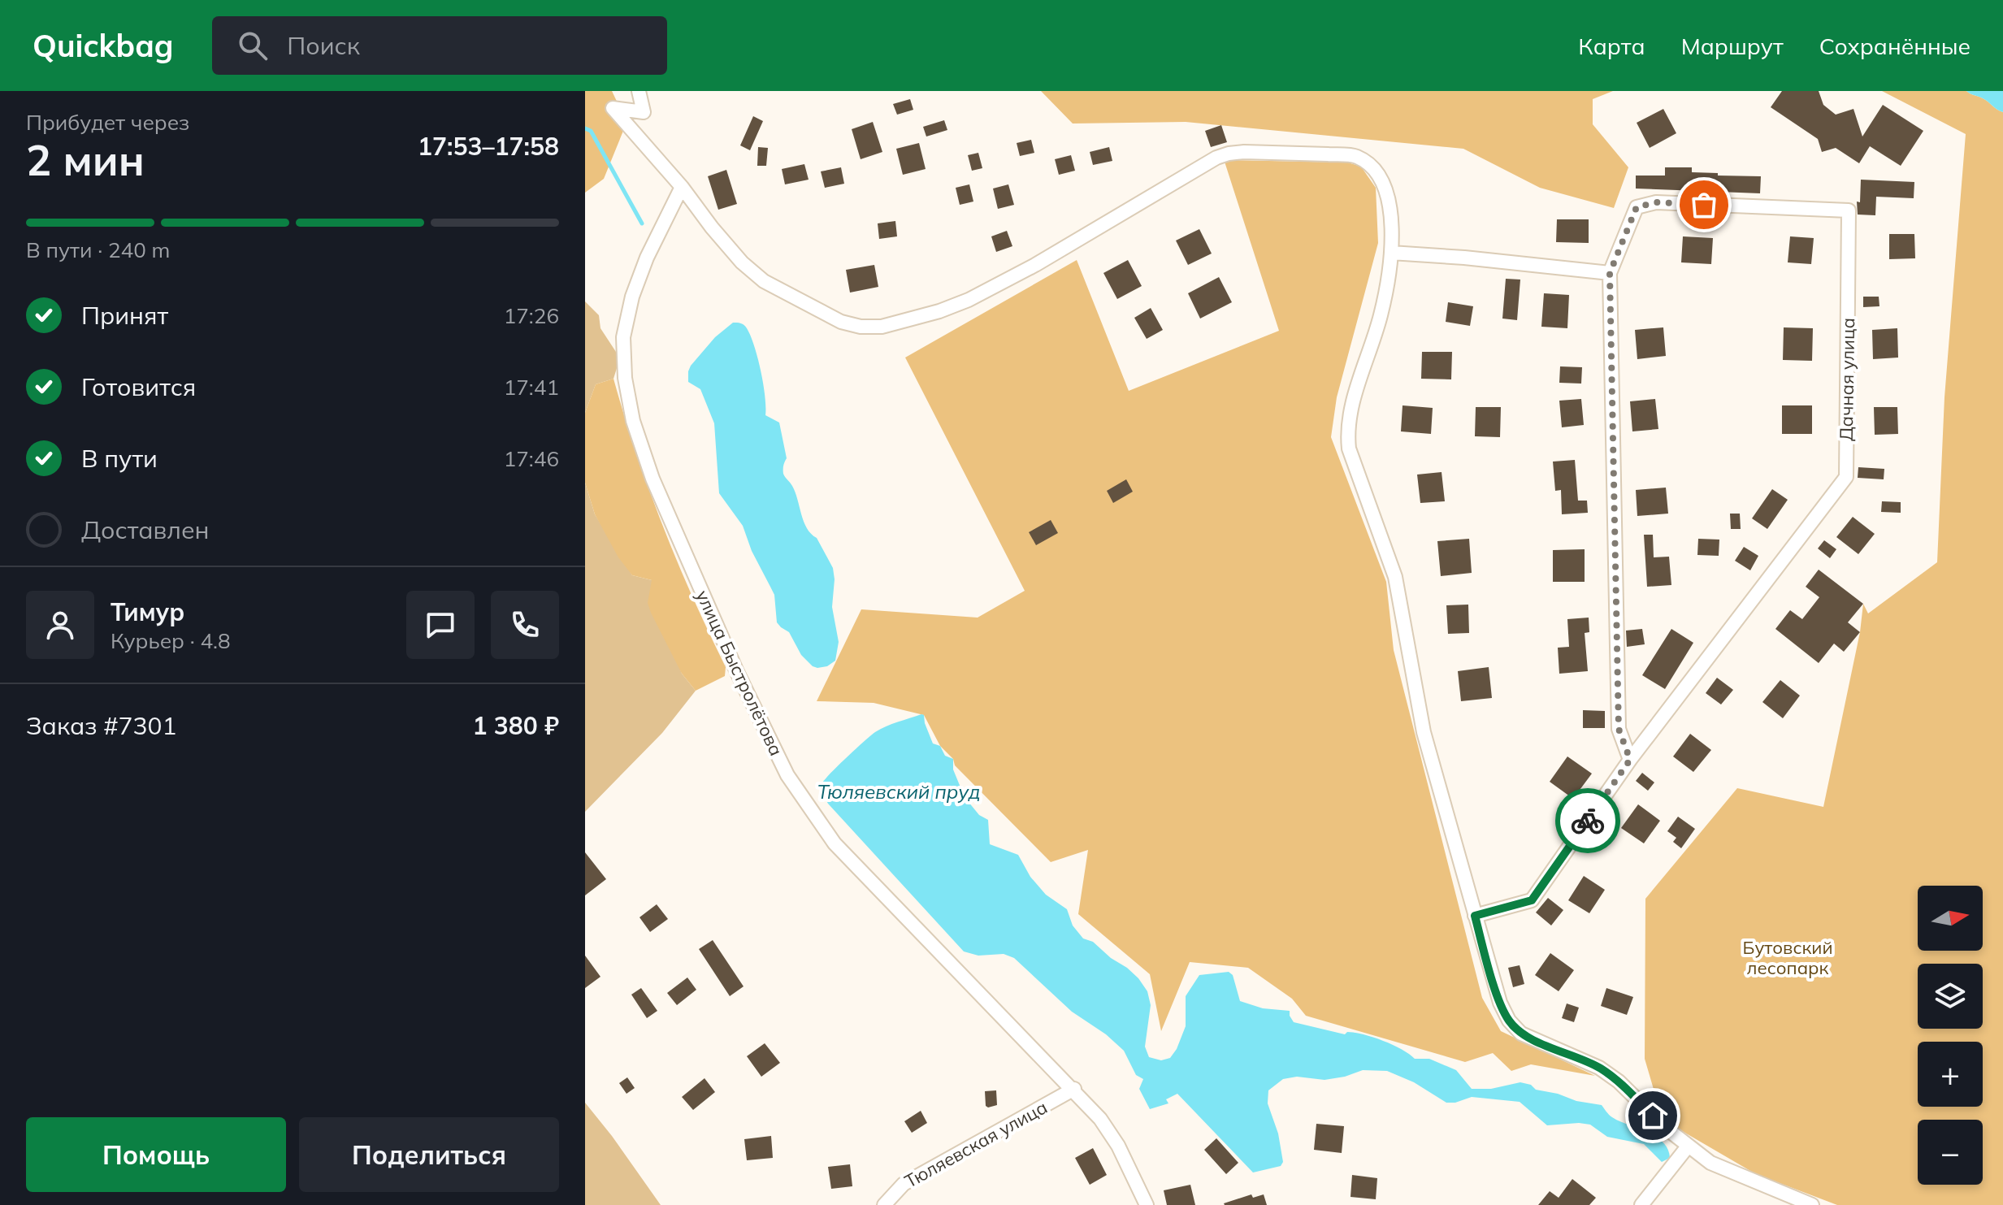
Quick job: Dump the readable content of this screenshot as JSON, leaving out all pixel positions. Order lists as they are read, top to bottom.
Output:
{
  "streets": {
    "street": ["Дачная улица", "улица Быстролётова", "Тюляевская улица"]
  },
  "crossings": [
    ["улица Быстролётова", "Тюляевская улица"]
  ],
  "water": ["Тюляевский пруд"],
  "parks": ["Бутовский лесопарк"],
  "north": "right",
  "page": {
    "header": "Quickbag",
    "search": "Поиск",
    "nav": ["Карта", "Маршрут", "Сохранённые"],
    "heading": ["2 мин", "Прибудет через", "17:53–17:58"],
    "panel": [
      "Тимур",
      "Курьер · 4.8",
      "Заказ #7301",
      "1 380 ₽"
    ],
    "bar": "В пути · 240 m",
    "list": [
      ["Принят", "17:26"],
      ["Готовится", "17:41"],
      ["В пути", "17:46"],
      "Доставлен"
    ],
    "map_buttons": ["+", "−"],
    "buttons": ["Помощь", "Поделиться"]
  }
}
